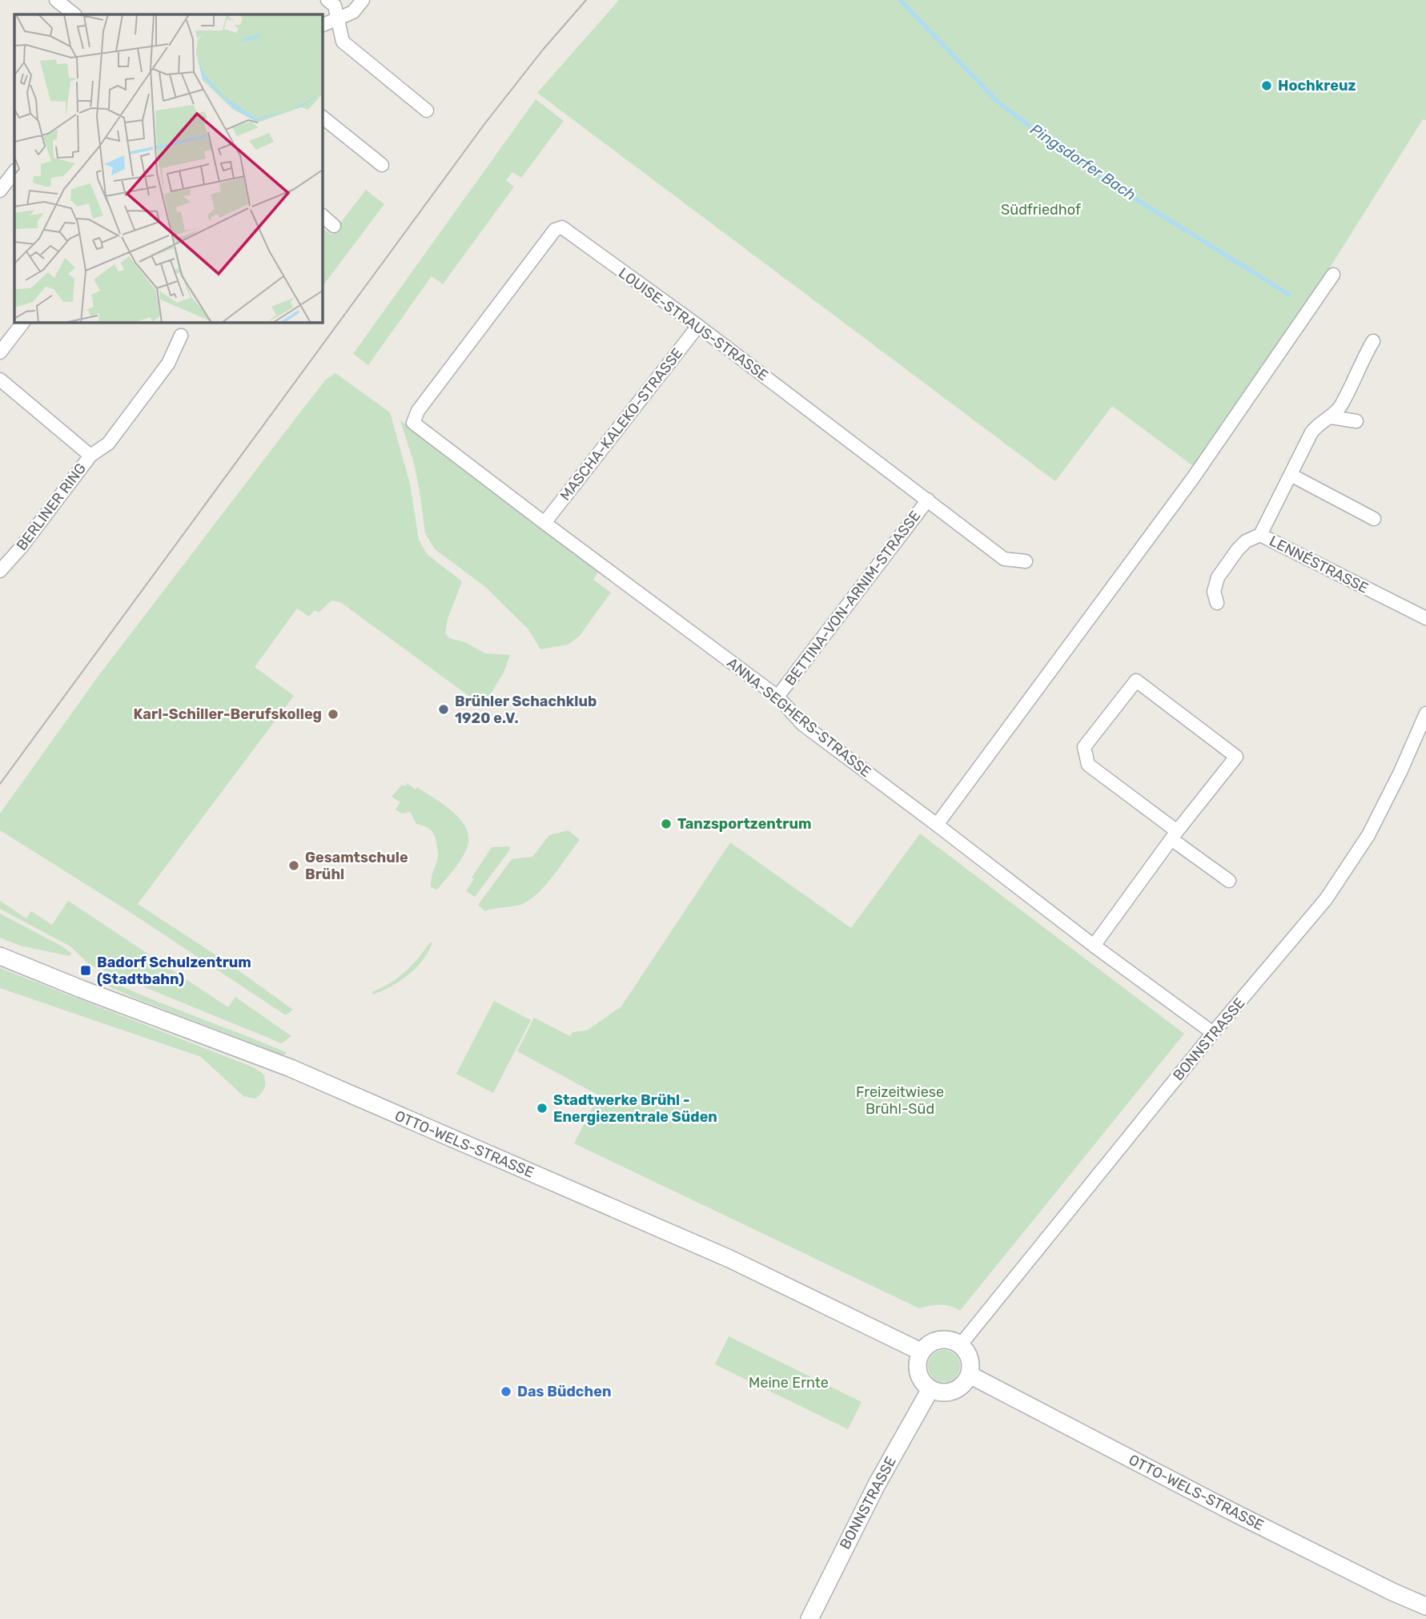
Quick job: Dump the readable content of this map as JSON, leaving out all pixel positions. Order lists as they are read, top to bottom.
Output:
{
  "streets": {
    "street": [
      "LOUISE-STRAUS-STRASSE",
      "MASCHA-KALEKO-STRASSE",
      "BERLINER RING",
      "LENNÉSTRASSE",
      "BETTINA-VON-ARNIM-STRASSE",
      "ANNA-SEGHERS-STRASSE",
      "BONNSTRASSE",
      "OTTO-WELS-STRASSE"
    ]
  },
  "crossings": [
    ["LOUISE-STRAUS-STRASSE", "MASCHA-KALEKO-STRASSE"],
    ["LOUISE-STRAUS-STRASSE", "BETTINA-VON-ARNIM-STRASSE"],
    ["LOUISE-STRAUS-STRASSE", "ANNA-SEGHERS-STRASSE"],
    ["MASCHA-KALEKO-STRASSE", "ANNA-SEGHERS-STRASSE"],
    ["BETTINA-VON-ARNIM-STRASSE", "ANNA-SEGHERS-STRASSE"],
    ["ANNA-SEGHERS-STRASSE", "BONNSTRASSE"],
    ["BONNSTRASSE", "OTTO-WELS-STRASSE"]
  ],
  "water": ["Pingsdorfer Bach"],
  "parks": ["Südfriedhof", "Freizeitwiese Brühl-Süd", "Meine Ernte"],
  "places": {
    "other": [
      "Hochkreuz",
      "Brühler Schachklub 1920 e.V.",
      "Karl-Schiller-Berufskolleg",
      "Tanzsportzentrum",
      "Gesamtschule Brühl",
      "Stadtwerke Brühl - Energiezentrale Süden",
      "Das Büdchen"
    ],
    "transit": ["Badorf Schulzentrum (Stadtbahn)"]
  }
}
